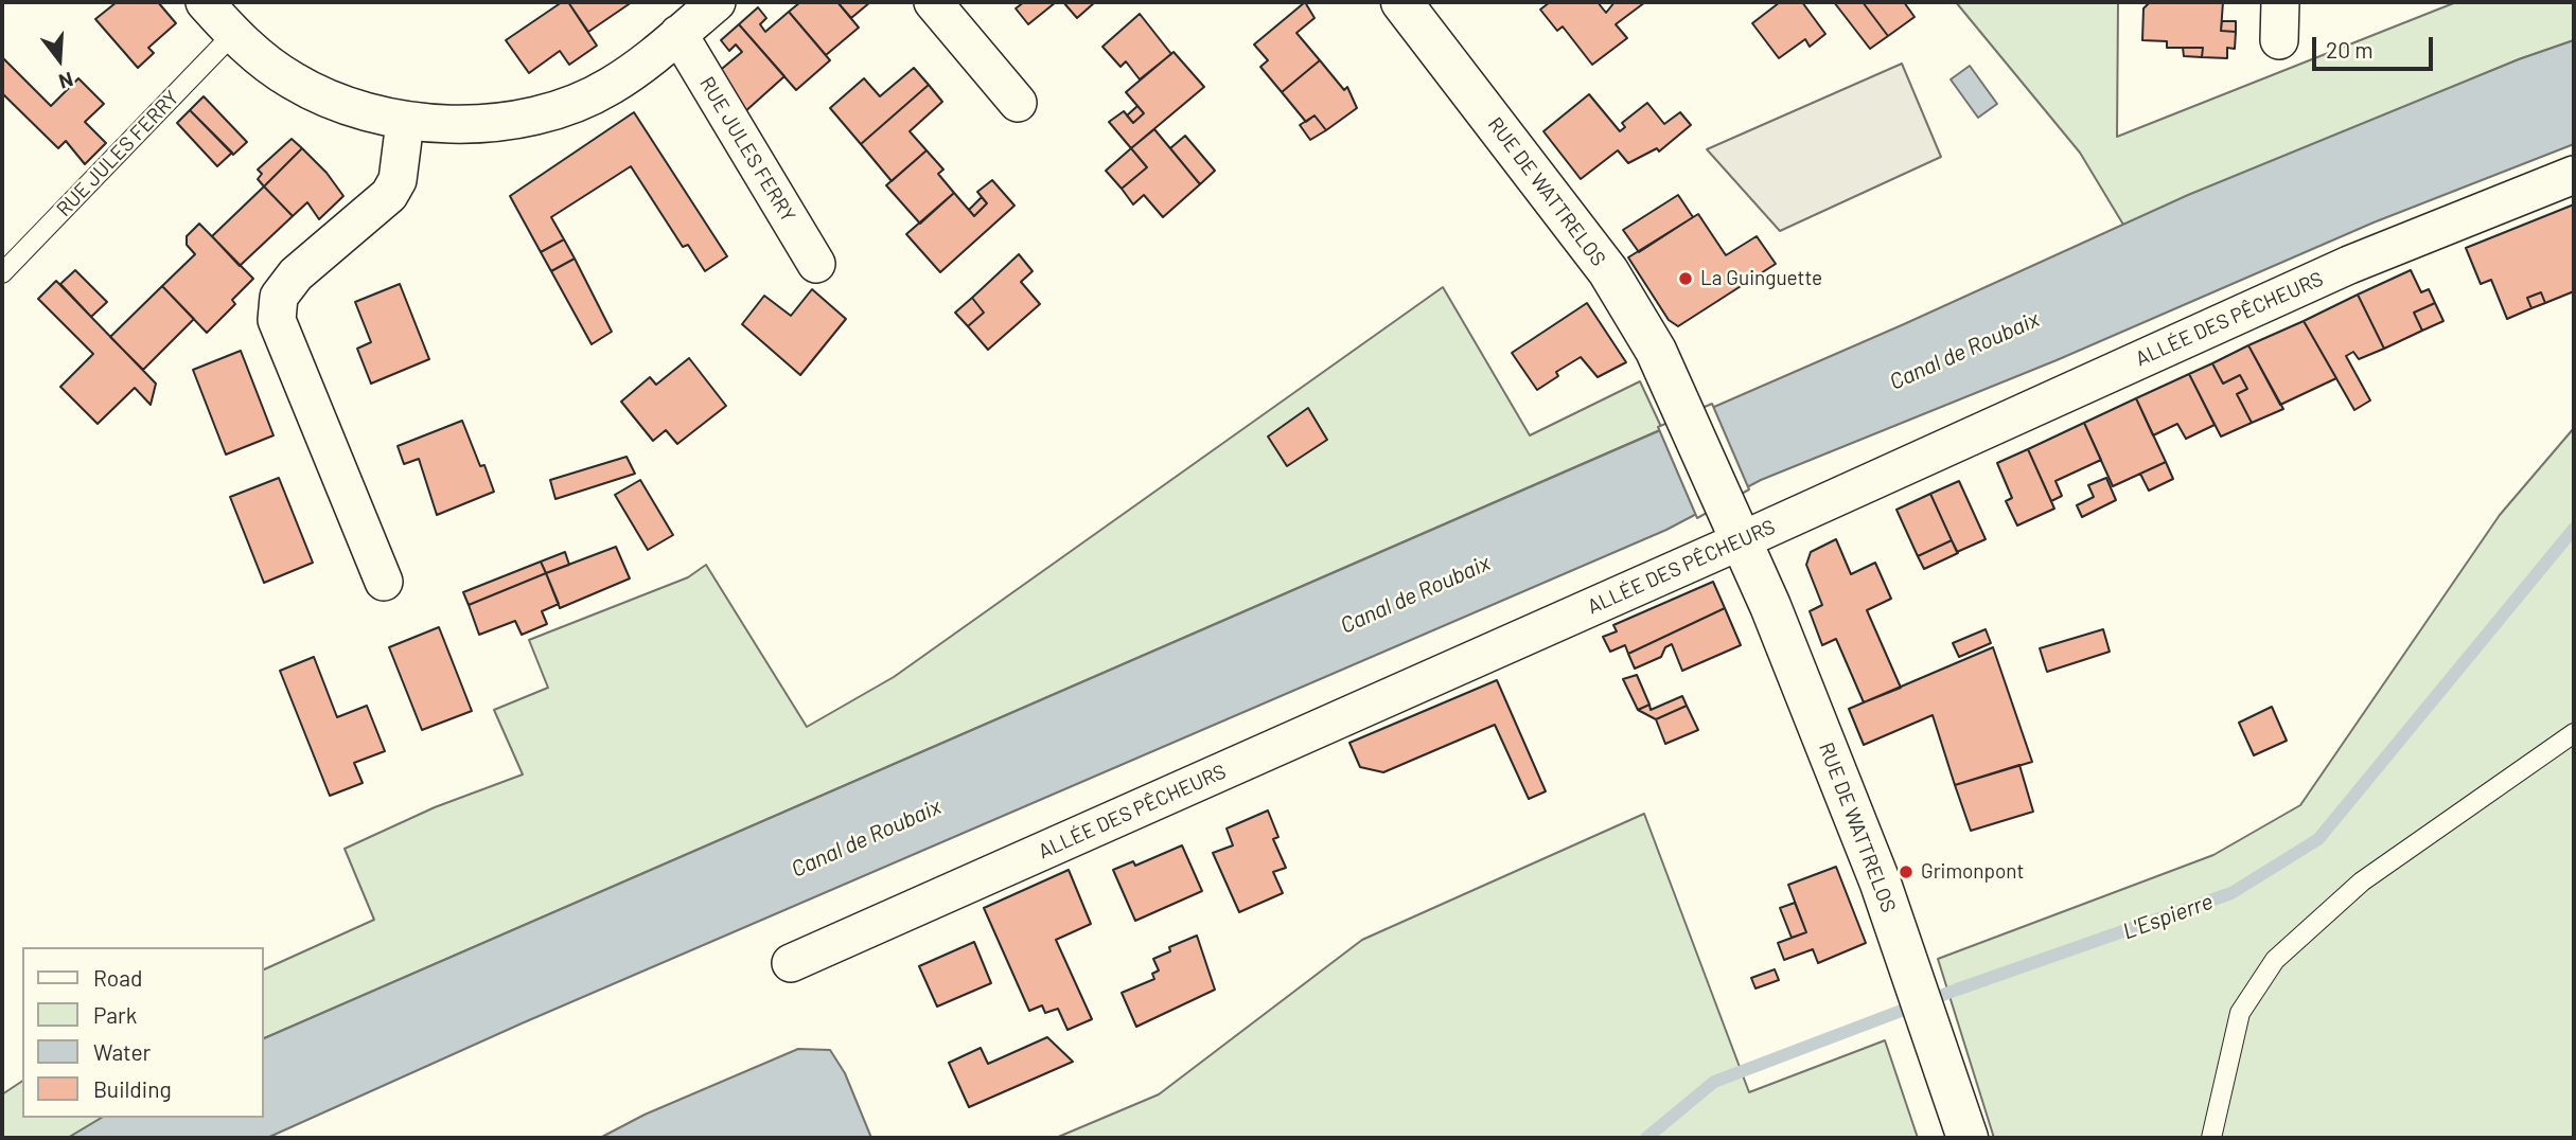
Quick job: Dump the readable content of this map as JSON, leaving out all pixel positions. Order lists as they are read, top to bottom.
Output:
{
  "streets": {
    "street": ["RUE JULES FERRY", "RUE DE WATTRELOS", "ALLÉE DES PÊCHEURS"]
  },
  "crossings": [
    ["RUE DE WATTRELOS", "ALLÉE DES PÊCHEURS"]
  ],
  "water": ["Canal de Roubaix", "L'Espierre"],
  "places": ["La Guinguette", "Grimonpont"],
  "legend": [
    "Road",
    "Park",
    "Water",
    "Building"
  ],
  "scale_bar": "20 m",
  "north": "bottom"
}
